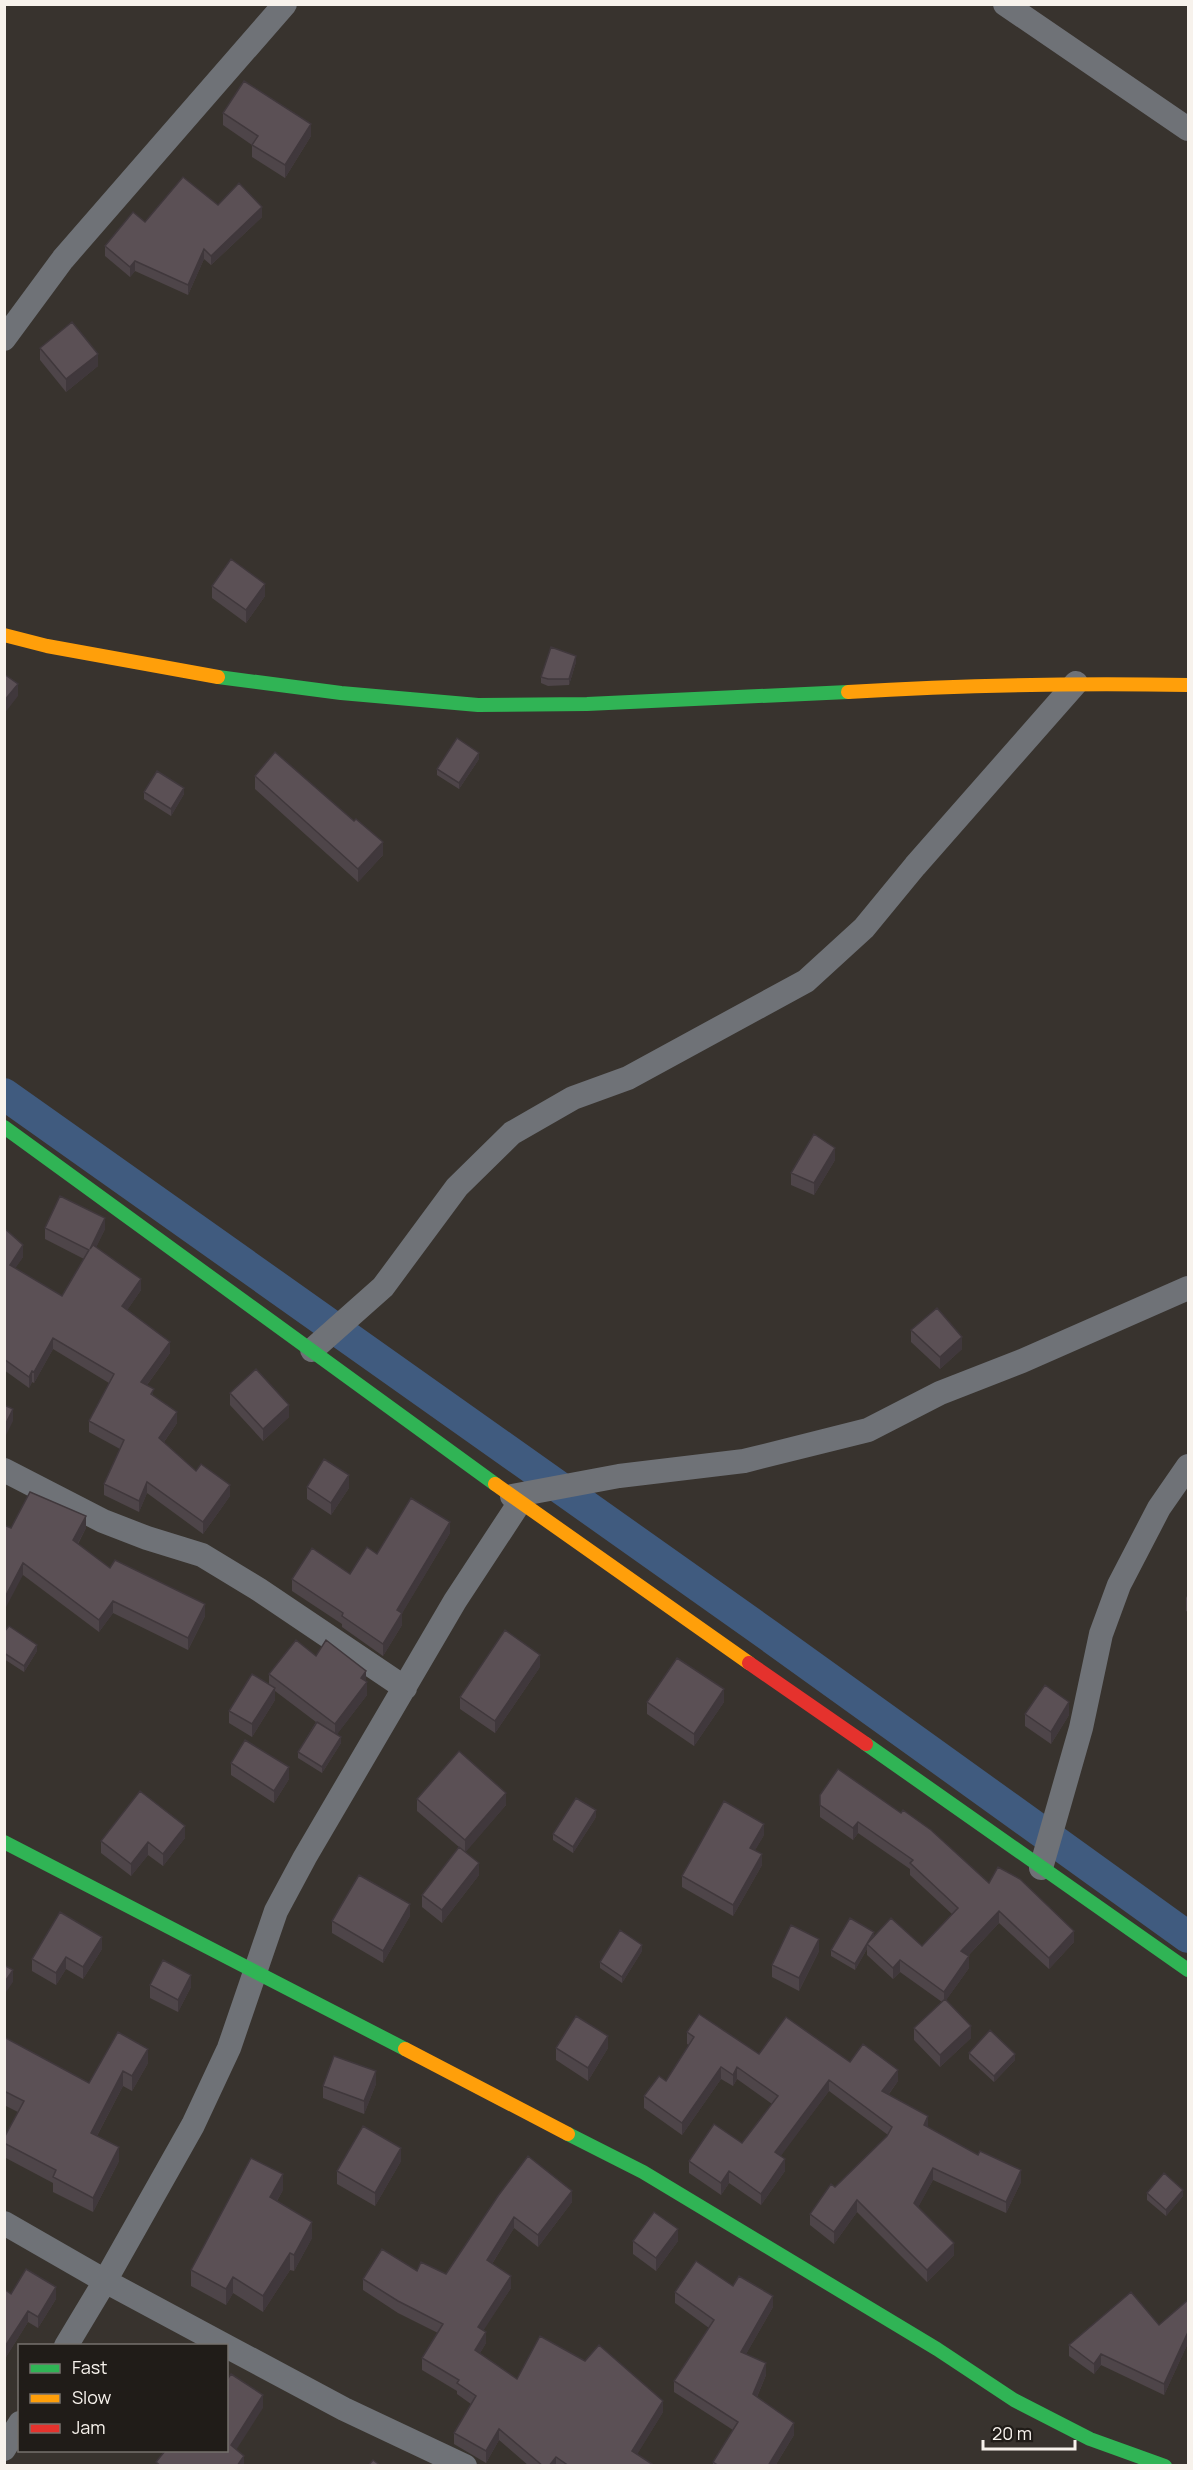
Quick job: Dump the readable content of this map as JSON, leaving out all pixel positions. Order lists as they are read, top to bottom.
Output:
{
  "legend": ["Fast", "Slow", "Jam"],
  "scale_bar": "20 m"
}
